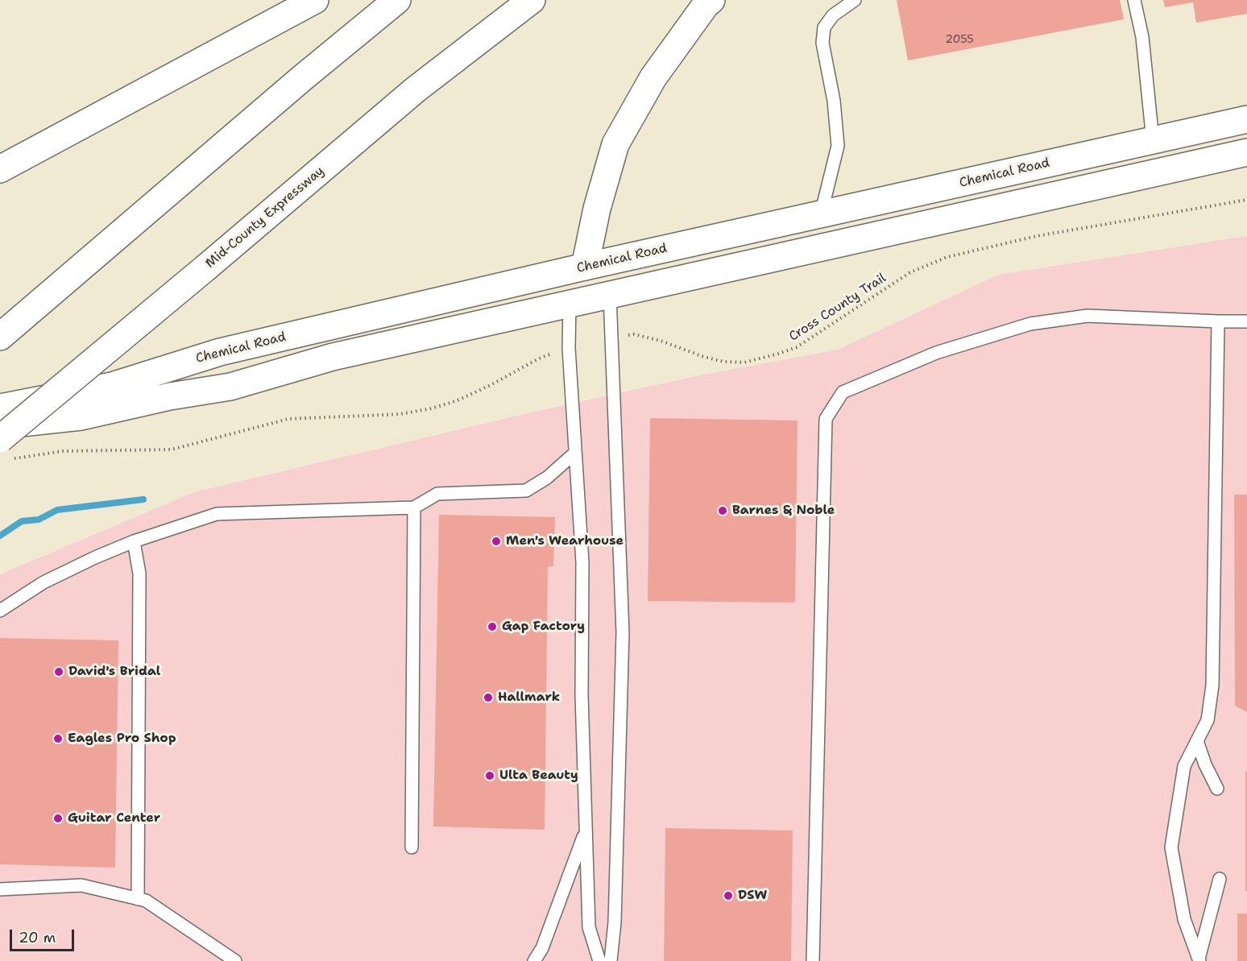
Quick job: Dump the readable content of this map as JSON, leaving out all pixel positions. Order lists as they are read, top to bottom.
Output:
{
  "streets": {
    "main road": ["Chemical Road", "Mid-County Expressway"],
    "path": ["Cross County Trail"]
  },
  "places": [
    "Barnes & Noble",
    "Men's Wearhouse",
    "Gap Factory",
    "David's Bridal",
    "Hallmark",
    "Eagles Pro Shop",
    "Ulta Beauty",
    "Guitar Center",
    "DSW"
  ],
  "house_numbers": ["2055"],
  "scale_bar": "20 m"
}
